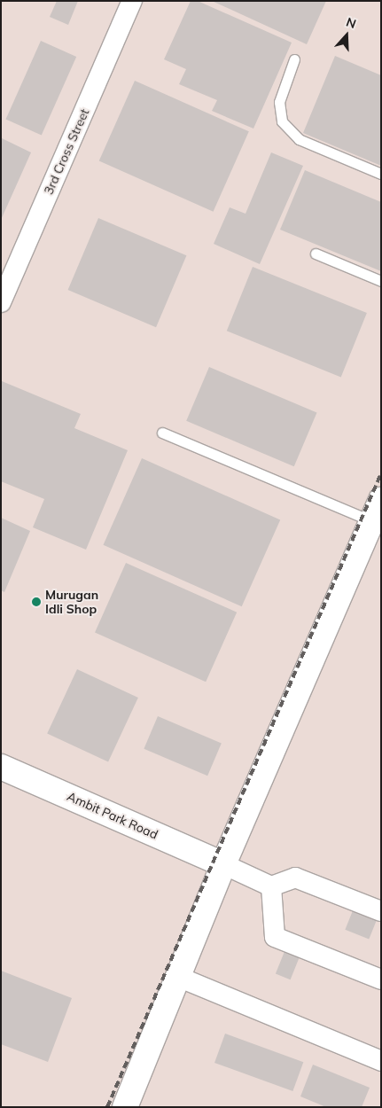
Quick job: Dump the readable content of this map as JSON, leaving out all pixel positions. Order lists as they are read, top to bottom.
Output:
{
  "streets": {
    "street": ["3rd Cross Street", "Ambit Park Road"]
  },
  "places": ["Murugan Idli Shop"],
  "north": "top"
}
